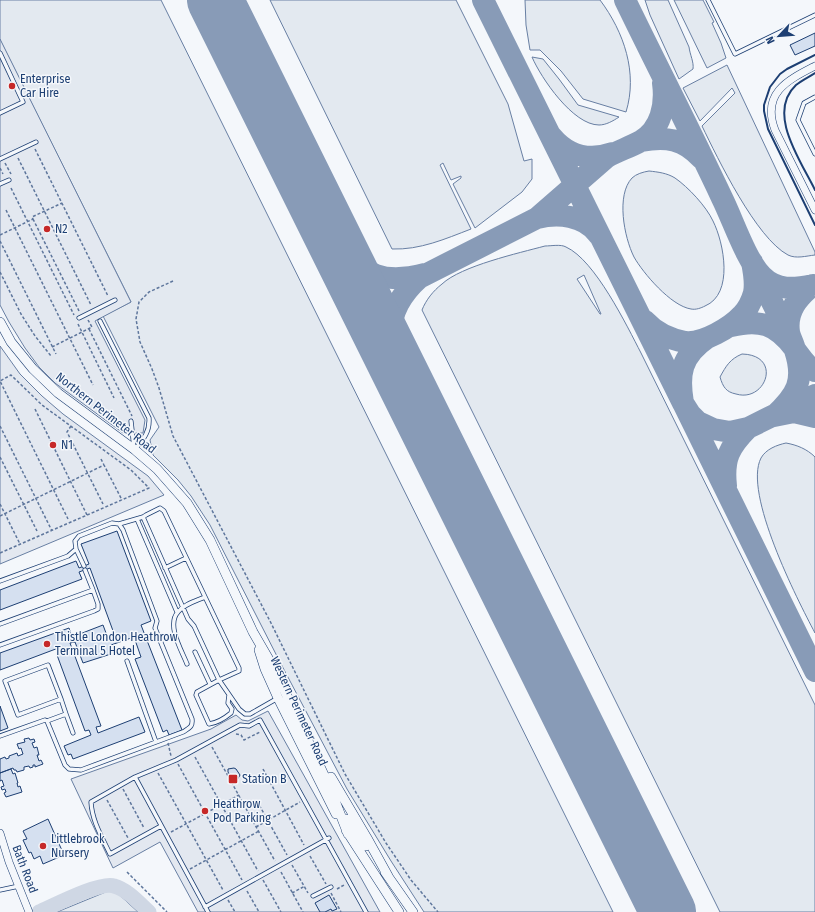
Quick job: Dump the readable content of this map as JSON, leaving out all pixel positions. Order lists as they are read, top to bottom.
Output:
{
  "streets": {
    "street": ["Northern Perimeter Road", "Western Perimeter Road", "Bath Road"]
  },
  "crossings": [
    ["Northern Perimeter Road", "Western Perimeter Road"]
  ],
  "places": {
    "other": [
      "Enterprise Car Hire",
      "N2",
      "N1",
      "Thistle London Heathrow Terminal 5 Hotel",
      "Heathrow Pod Parking",
      "Littlebrook Nursery"
    ],
    "transit": ["Station B"]
  },
  "north": "bottom left"
}
